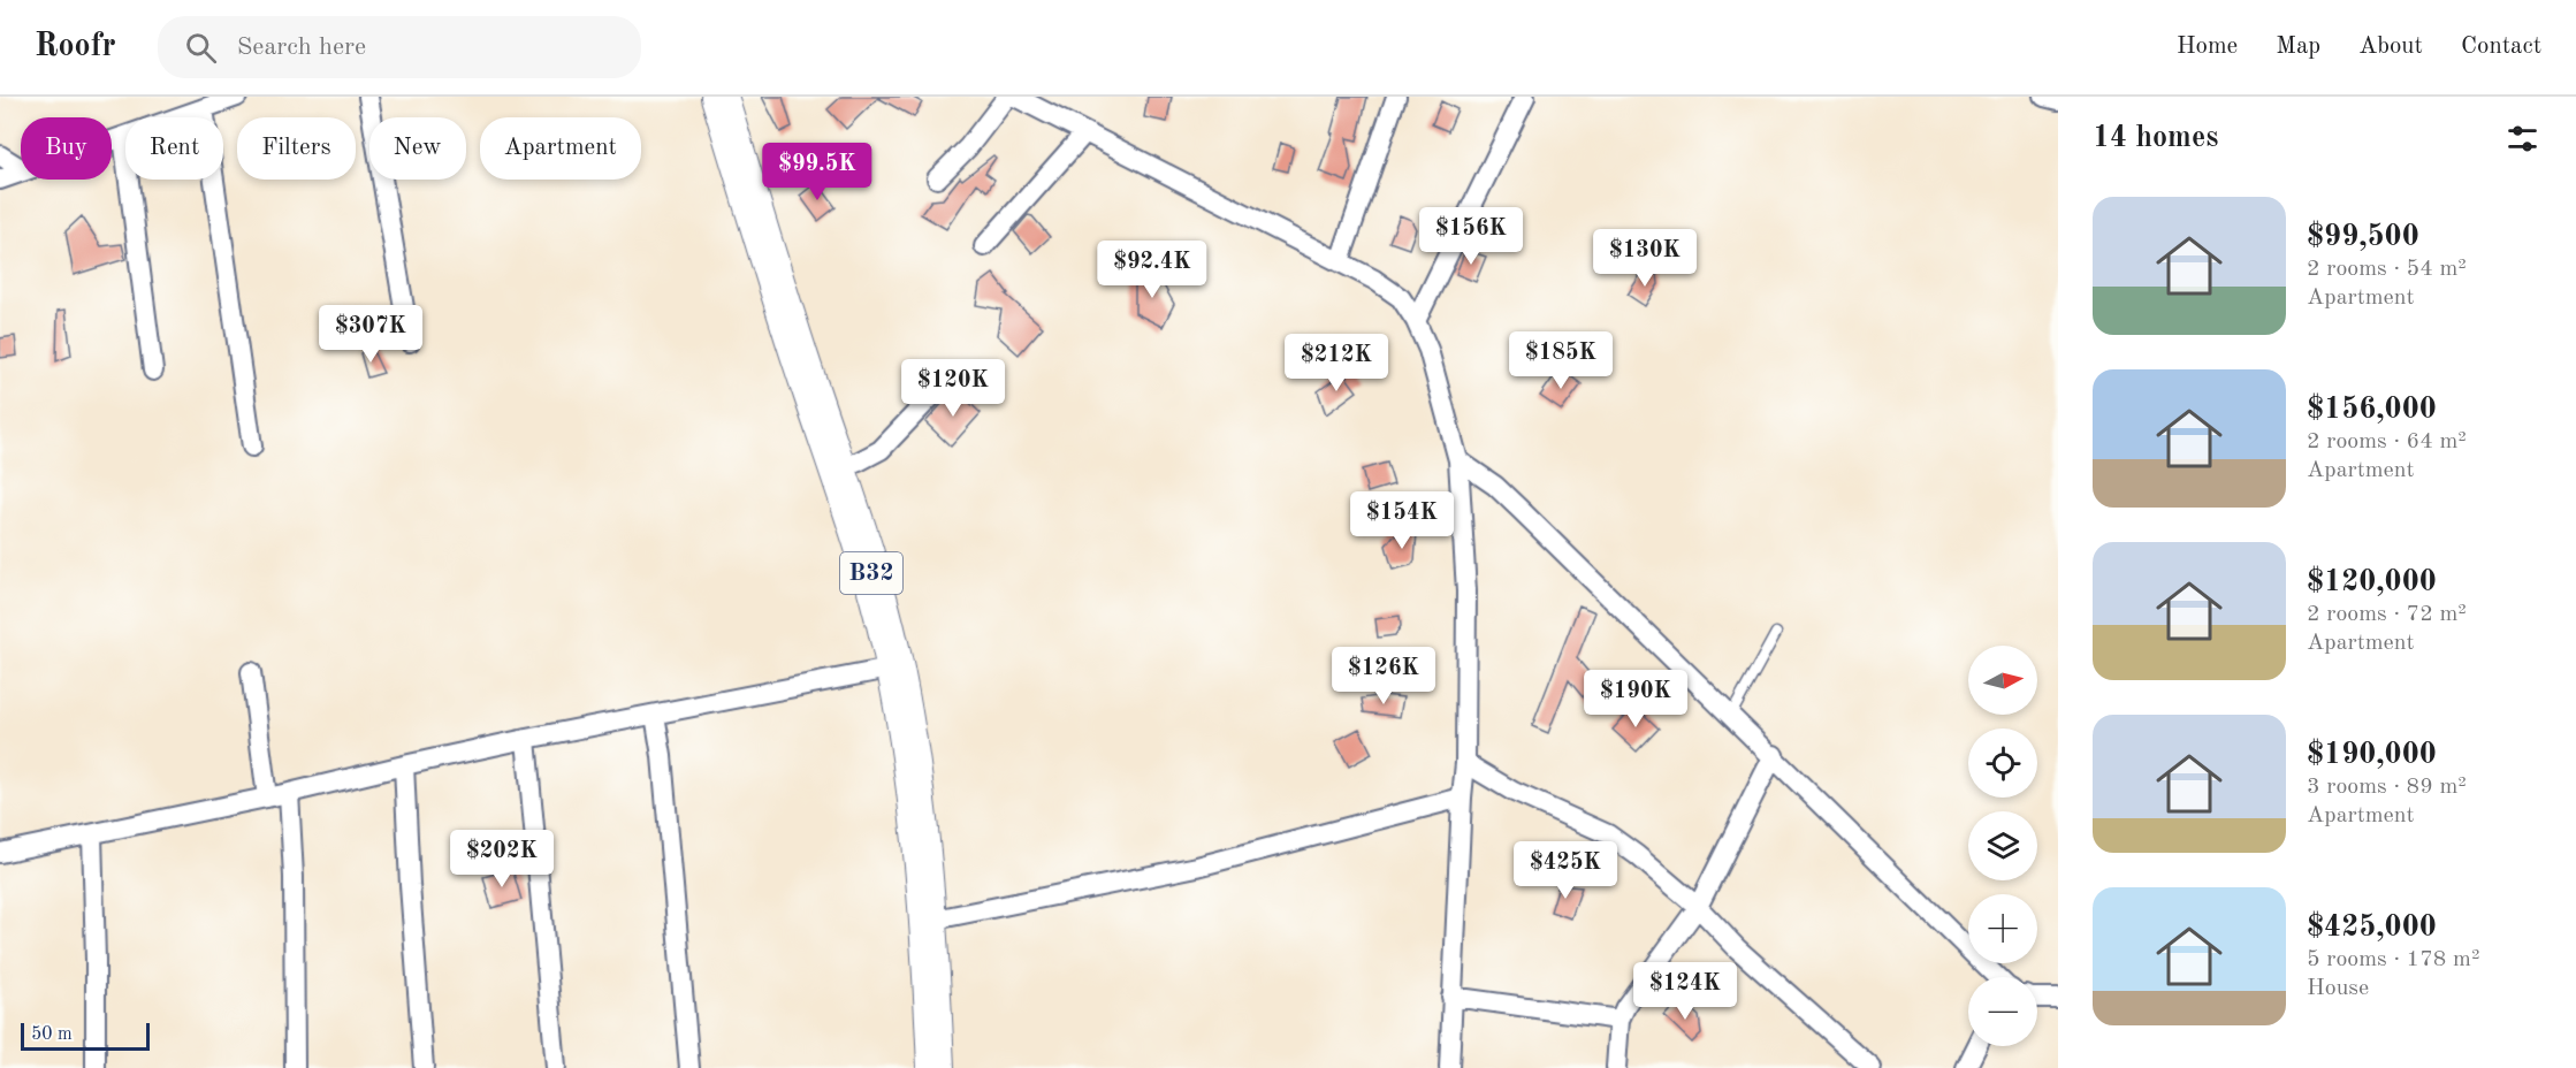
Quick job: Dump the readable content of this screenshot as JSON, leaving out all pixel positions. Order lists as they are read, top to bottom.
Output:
{
  "streets": {
    "highway": ["B32"]
  },
  "scale_bar": "50 m",
  "north": "right",
  "page": {
    "header": "Roofr",
    "search": "Search here",
    "nav": [
      "Home",
      "Map",
      "About",
      "Contact"
    ],
    "heading": "14 homes",
    "chip": [
      "Buy",
      "Rent",
      "Filters",
      "New",
      "Apartment"
    ],
    "price": [
      "$99.5K",
      "$156K",
      "$130K",
      "$92.4K",
      "$307K",
      "$185K",
      "$212K",
      "$120K",
      "$154K",
      "$126K",
      "$190K",
      "$202K",
      "$425K",
      "$124K"
    ],
    "list": [
      {
        "name": "$99,500",
        "note": "2 rooms · 54 m² · Apartment"
      },
      {
        "name": "$156,000",
        "note": "2 rooms · 64 m² · Apartment"
      },
      {
        "name": "$120,000",
        "note": "2 rooms · 72 m² · Apartment"
      },
      {
        "name": "$190,000",
        "note": "3 rooms · 89 m² · Apartment"
      },
      {
        "name": "$425,000",
        "note": "5 rooms · 178 m² · House"
      }
    ],
    "map_buttons": ["+", "−"],
    "scale": "50 m"
  }
}
